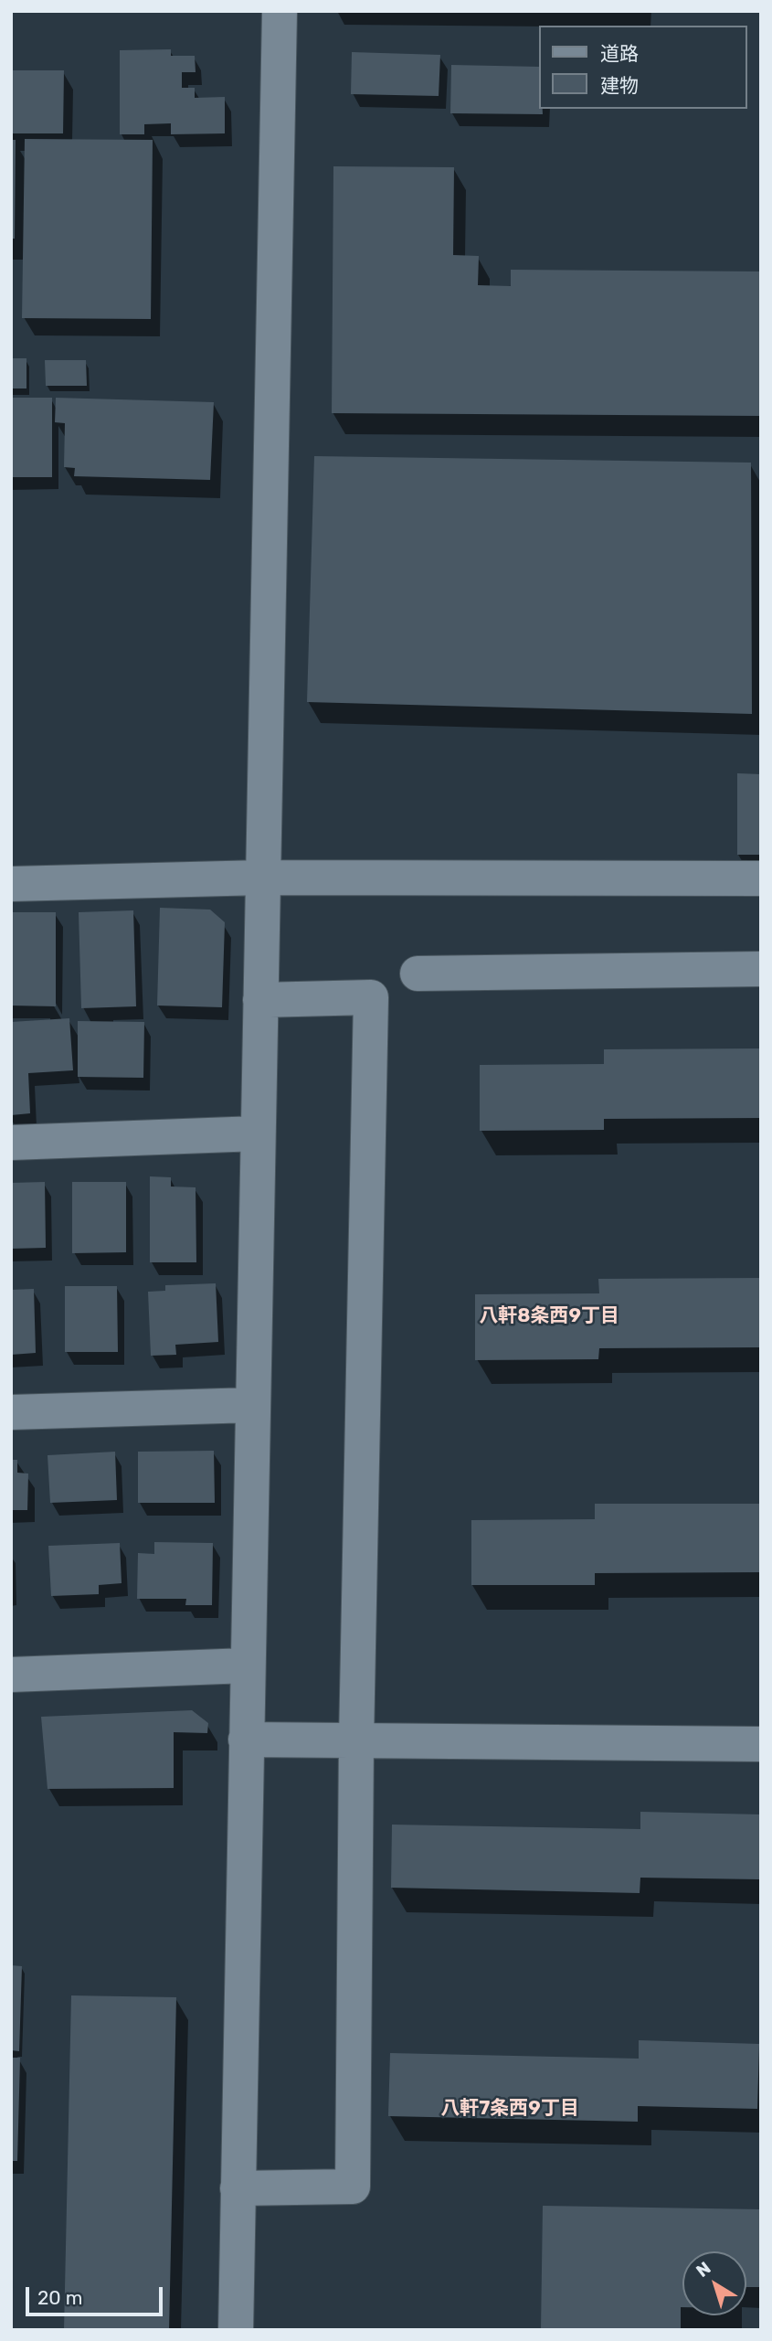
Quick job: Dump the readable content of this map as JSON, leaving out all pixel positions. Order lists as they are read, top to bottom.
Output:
{
  "districts": ["八軒8条西9丁目", "八軒7条西9丁目"],
  "legend": ["道路", "建物"],
  "scale_bar": "20 m",
  "north": "top left"
}
